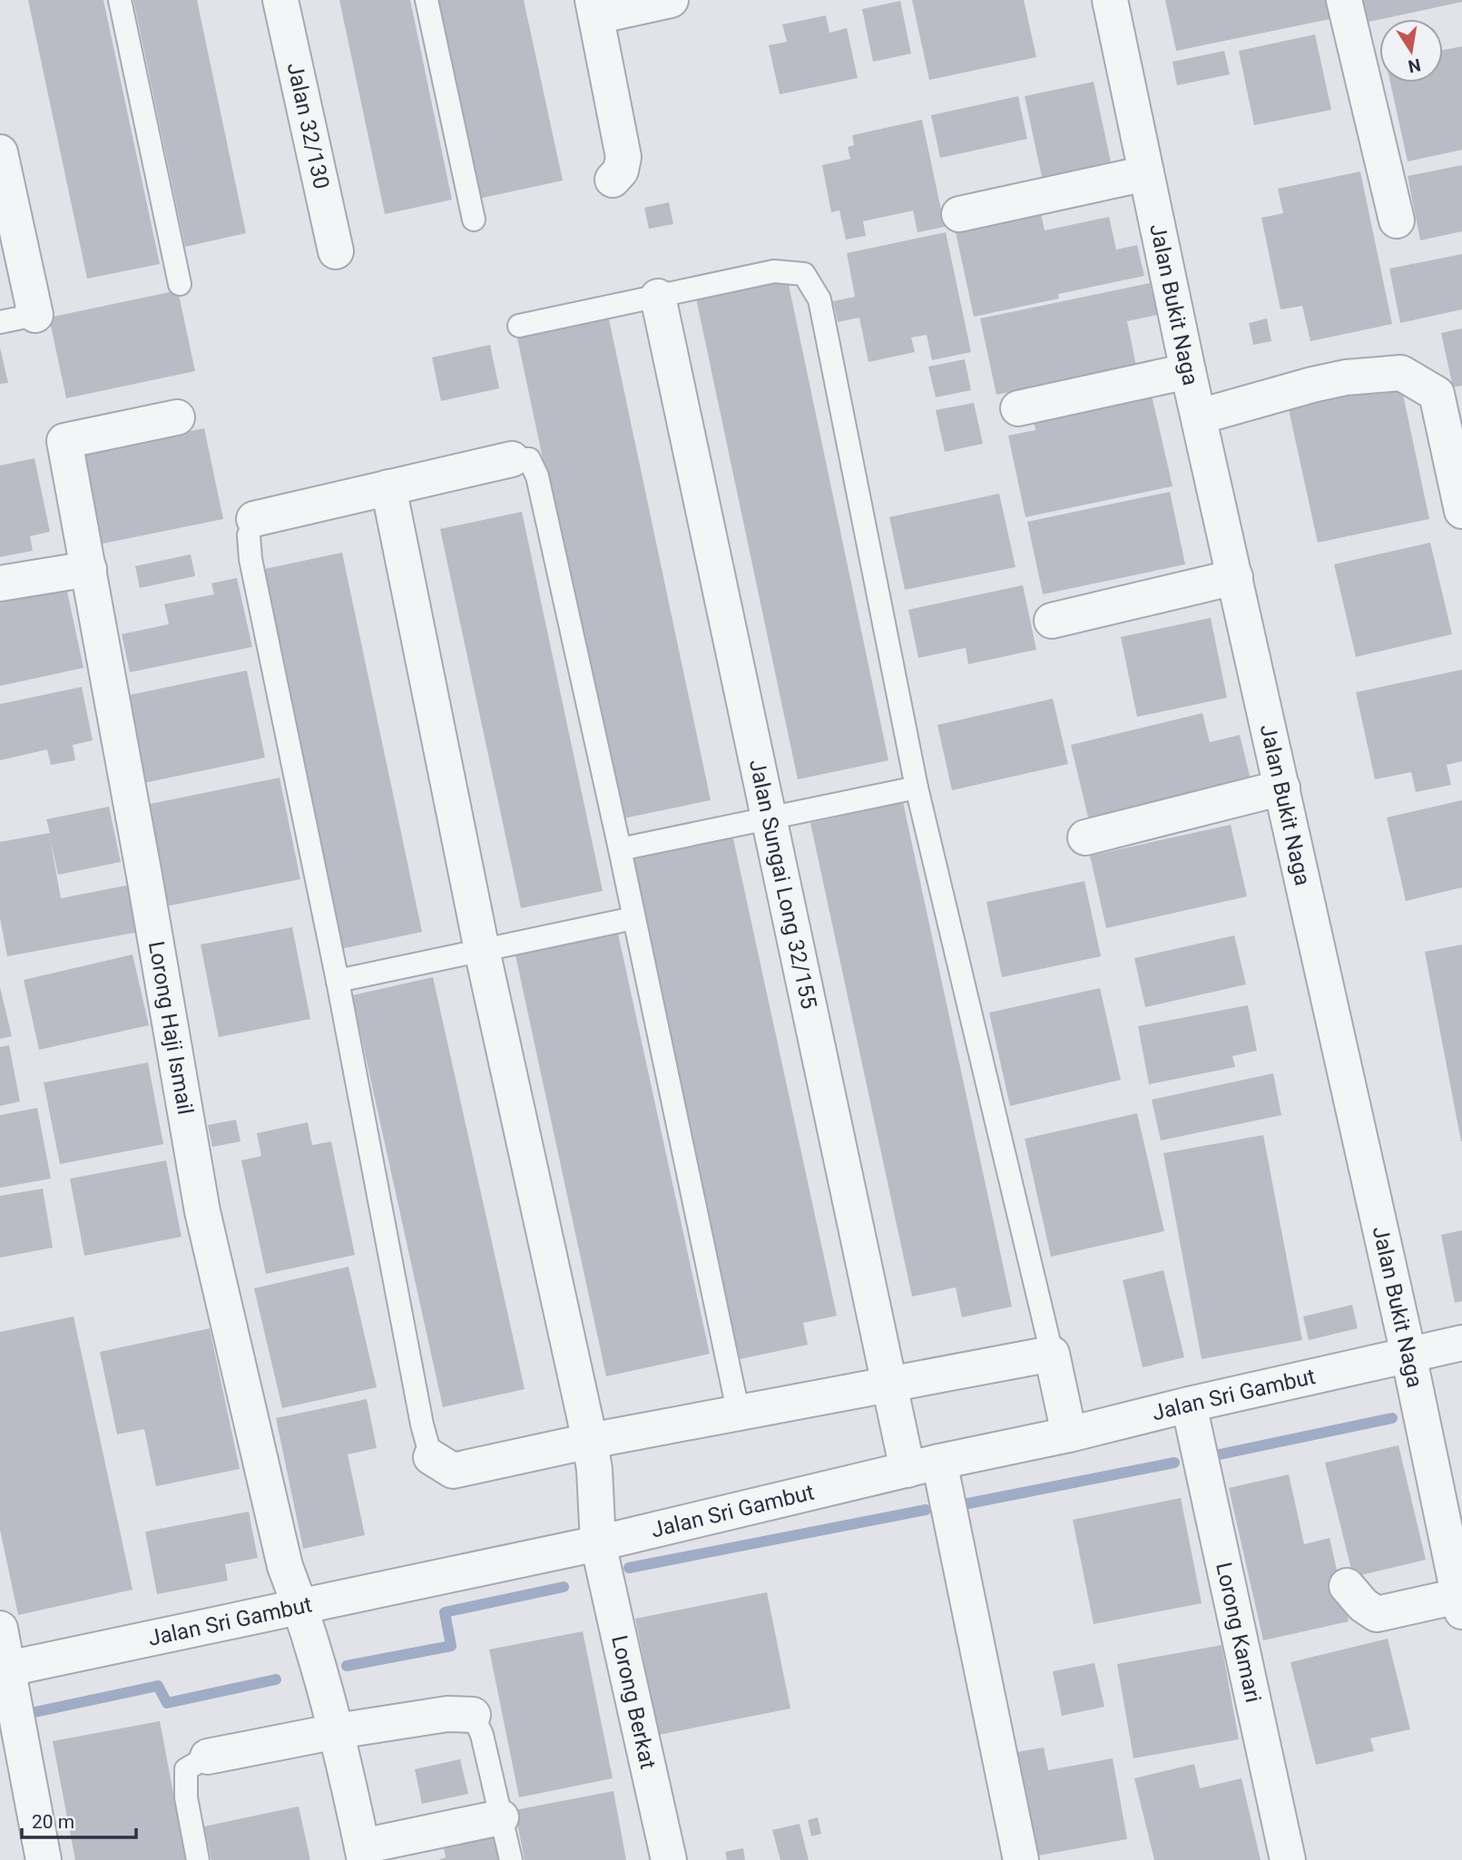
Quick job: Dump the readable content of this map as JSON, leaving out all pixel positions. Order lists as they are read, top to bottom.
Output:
{
  "streets": {
    "street": [
      "Jalan 32/130",
      "Jalan Bukit Naga",
      "Jalan Sungai Long 32/155",
      "Lorong Haji Ismail",
      "Jalan Sri Gambut",
      "Lorong Kamari",
      "Lorong Berkat"
    ]
  },
  "crossings": [
    ["Jalan Bukit Naga", "Jalan Sri Gambut"],
    ["Jalan Sungai Long 32/155", "Jalan Sri Gambut"],
    ["Lorong Haji Ismail", "Jalan Sri Gambut"],
    ["Jalan Sri Gambut", "Lorong Kamari"],
    ["Jalan Sri Gambut", "Lorong Berkat"]
  ],
  "scale_bar": "20 m",
  "north": "bottom"
}
